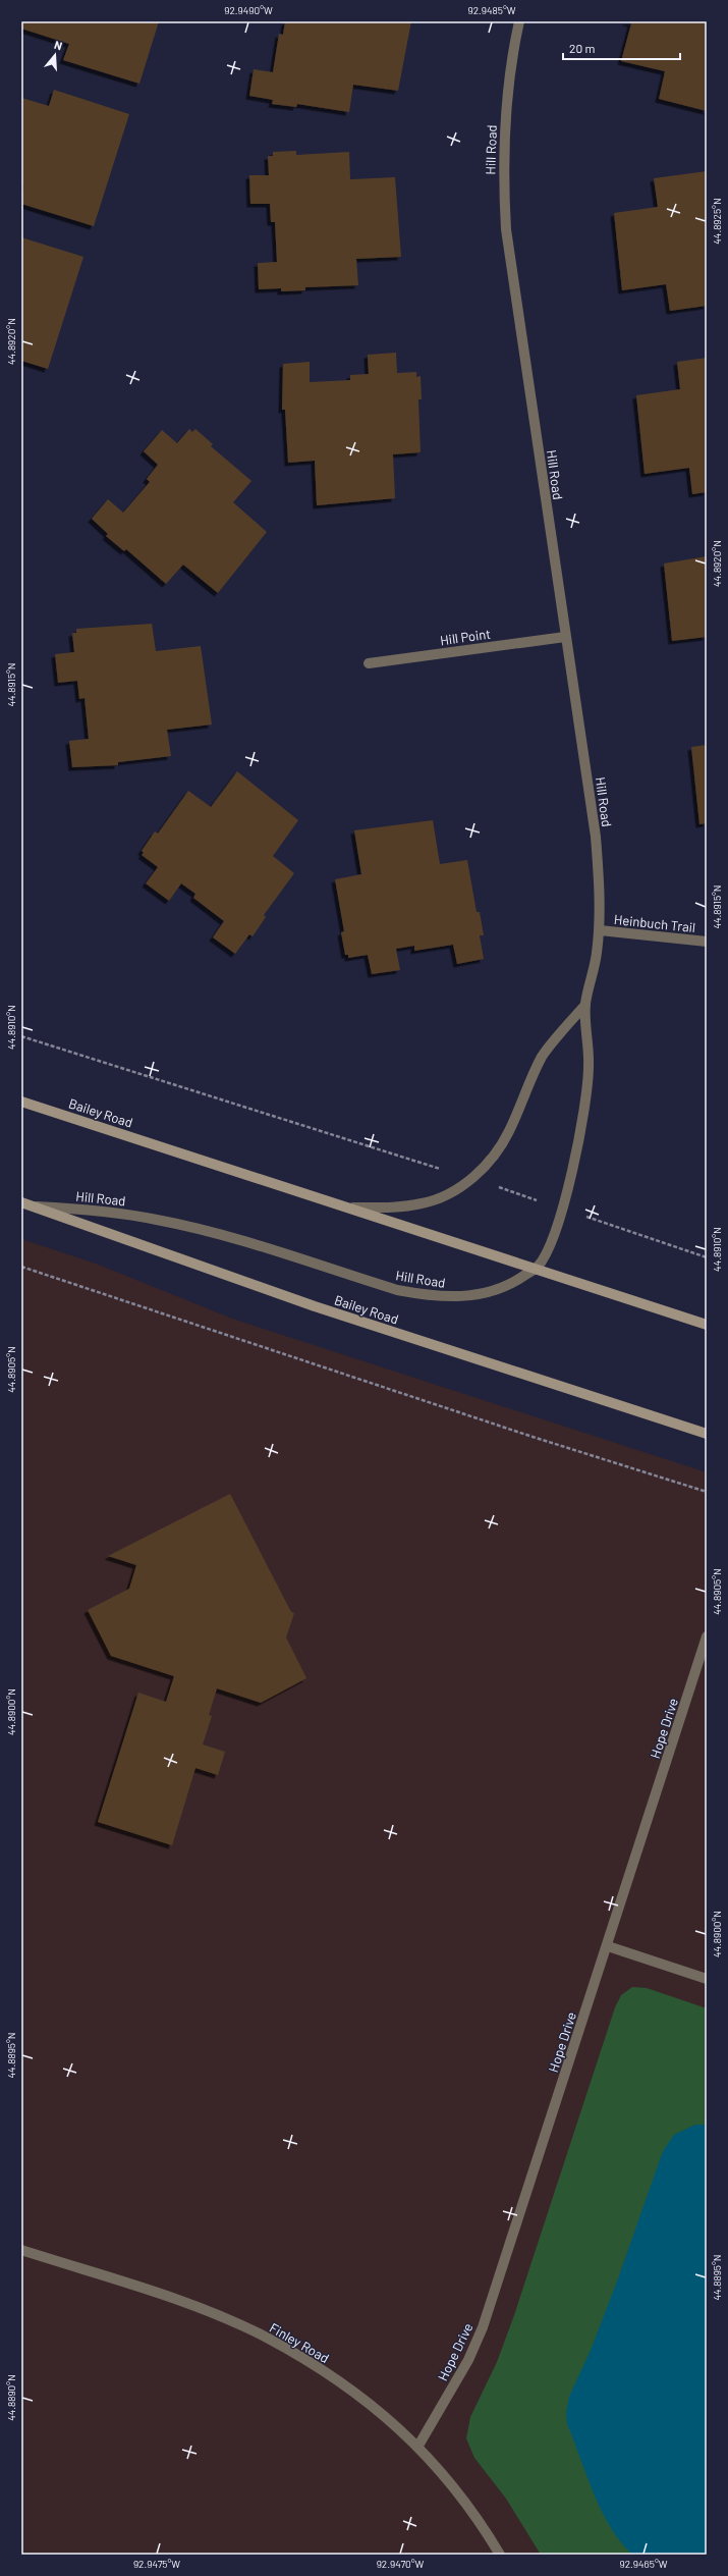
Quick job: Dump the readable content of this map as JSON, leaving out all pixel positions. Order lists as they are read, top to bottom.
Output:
{
  "streets": {
    "main road": ["Bailey Road"],
    "street": [
      "Hill Road",
      "Hill Point",
      "Heinbuch Trail",
      "Hope Drive",
      "Finley Road"
    ]
  },
  "crossings": [
    ["Hill Road", "Hill Point"],
    ["Hill Road", "Heinbuch Trail"],
    ["Hill Road", "Bailey Road"],
    ["Hope Drive", "Finley Road"]
  ],
  "scale_bar": "20 m",
  "north": "top",
  "coordinates": [
    "92.9490°W",
    "92.9485°W",
    "44.8925°N",
    "44.8920°N",
    "44.8915°N",
    "44.8910°N",
    "44.8905°N",
    "44.8900°N",
    "44.8895°N",
    "44.8890°N",
    "92.9475°W",
    "92.9470°W",
    "92.9465°W"
  ]
}
